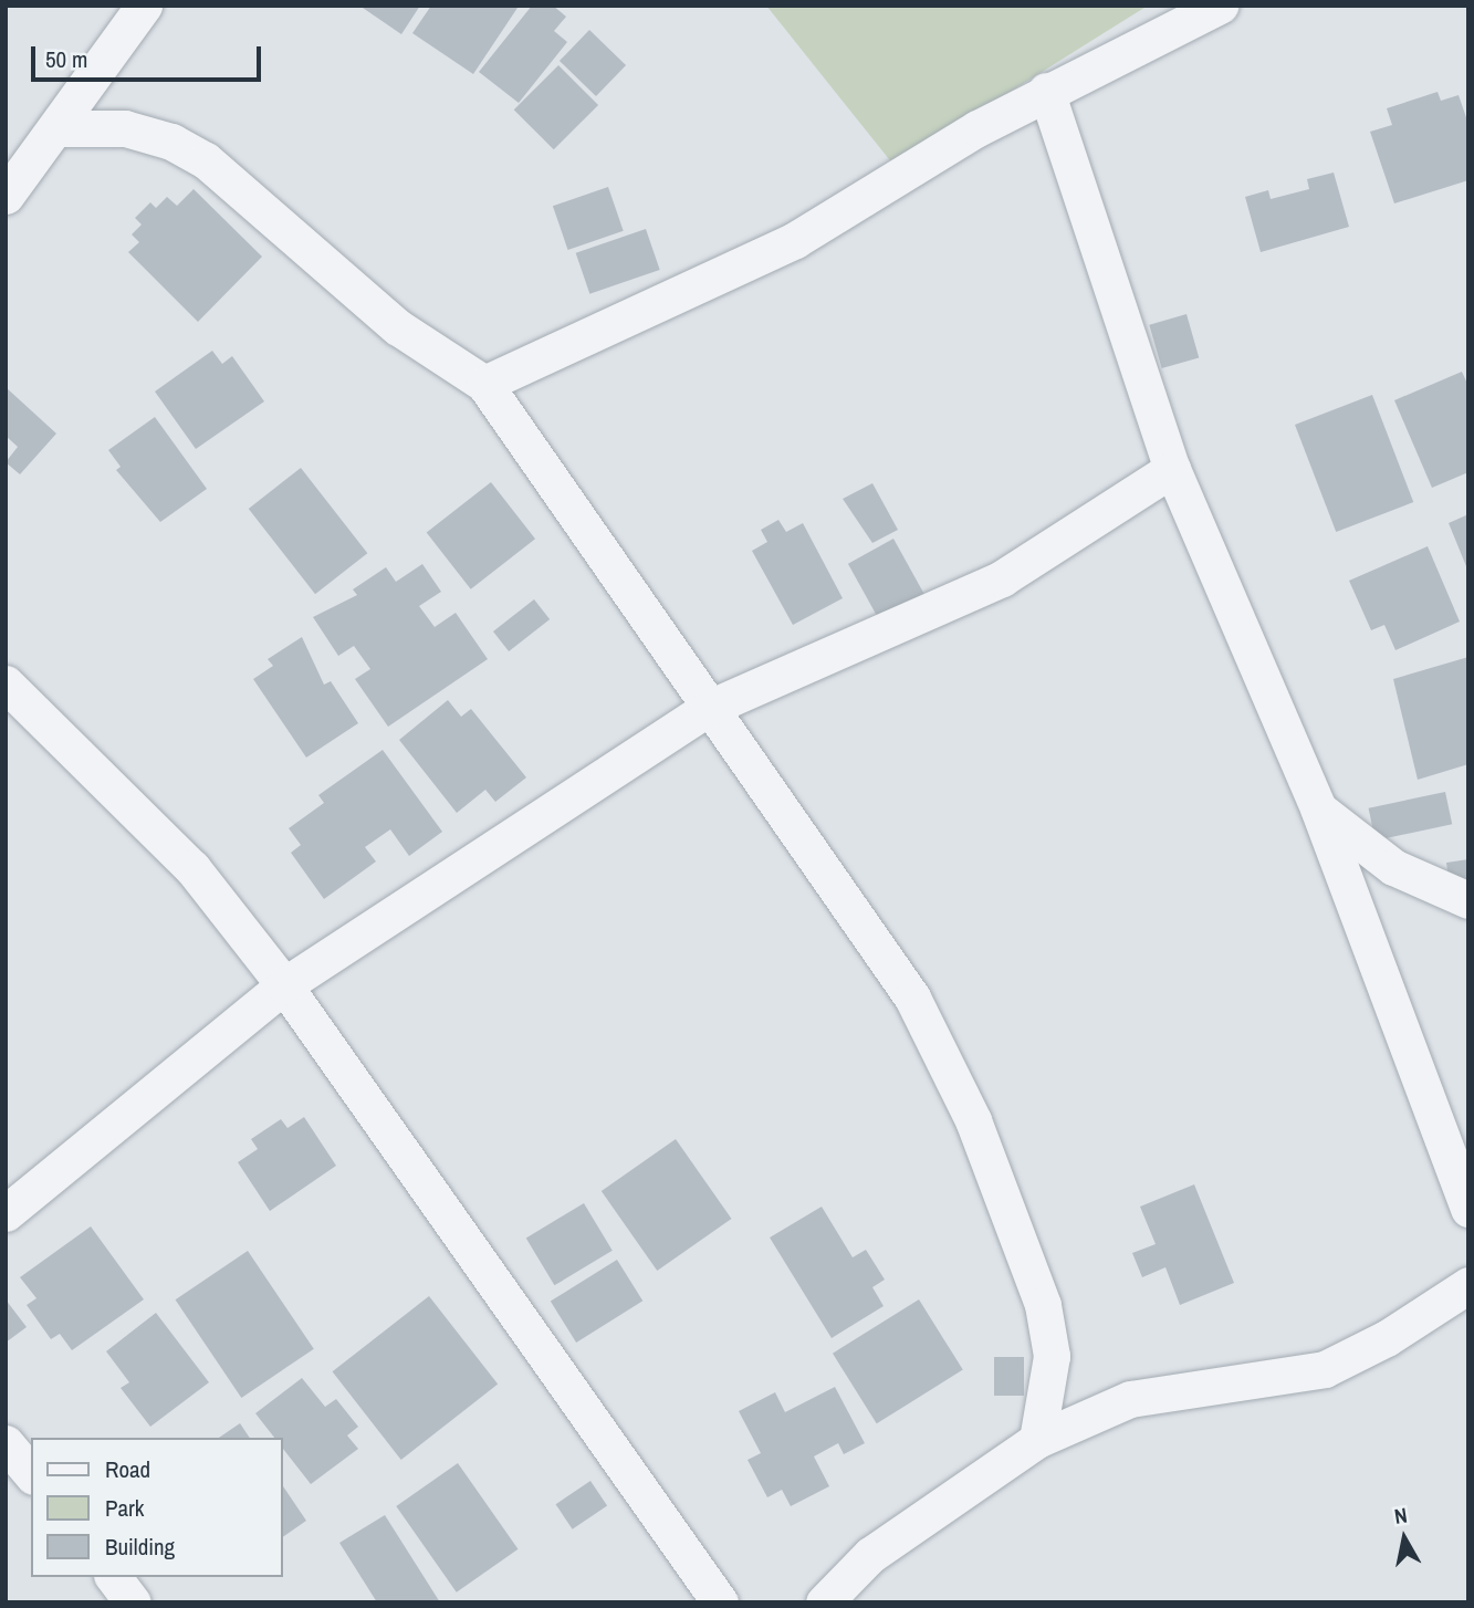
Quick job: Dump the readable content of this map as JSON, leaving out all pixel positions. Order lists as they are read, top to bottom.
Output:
{
  "legend": ["Road", "Park", "Building"],
  "scale_bar": "50 m",
  "north": "top"
}
